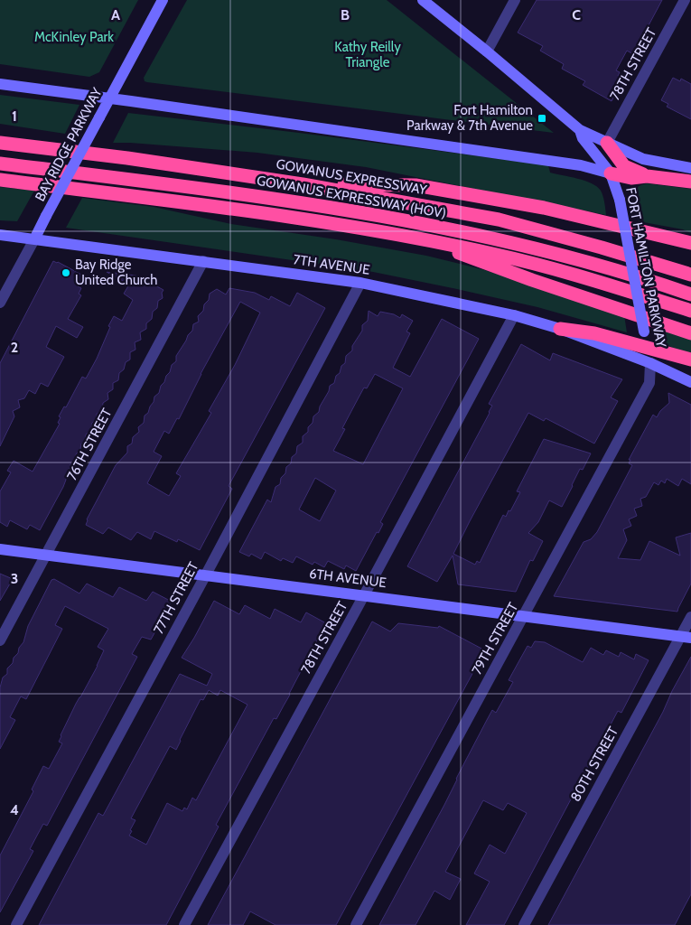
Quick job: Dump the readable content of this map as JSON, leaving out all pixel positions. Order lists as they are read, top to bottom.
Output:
{
  "streets": {
    "highway": ["GOWANUS EXPRESSWAY", "GOWANUS EXPRESSWAY (HOV)"],
    "main road": [
      "BAY RIDGE PARKWAY",
      "7TH AVENUE",
      "FORT HAMILTON PARKWAY",
      "6TH AVENUE"
    ],
    "street": [
      "78TH STREET",
      "76TH STREET",
      "77TH STREET",
      "79TH STREET",
      "80TH STREET"
    ]
  },
  "crossings": [
    ["78TH STREET", "7TH AVENUE"],
    ["78TH STREET", "6TH AVENUE"],
    ["BAY RIDGE PARKWAY", "7TH AVENUE"],
    ["7TH AVENUE", "FORT HAMILTON PARKWAY"],
    ["7TH AVENUE", "76TH STREET"],
    ["7TH AVENUE", "77TH STREET"],
    ["7TH AVENUE", "79TH STREET"],
    ["FORT HAMILTON PARKWAY", "79TH STREET"],
    ["76TH STREET", "6TH AVENUE"],
    ["6TH AVENUE", "77TH STREET"],
    ["6TH AVENUE", "79TH STREET"],
    ["6TH AVENUE", "80TH STREET"]
  ],
  "parks": ["McKinley Park", "Kathy Reilly Triangle"],
  "places": {
    "transit": ["Fort Hamilton Parkway & 7th Avenue"],
    "other": ["Bay Ridge United Church"]
  },
  "grid": {
    "columns": ["A", "B", "C"],
    "rows": [
      "1",
      "2",
      "3",
      "4"
    ]
  }
}
